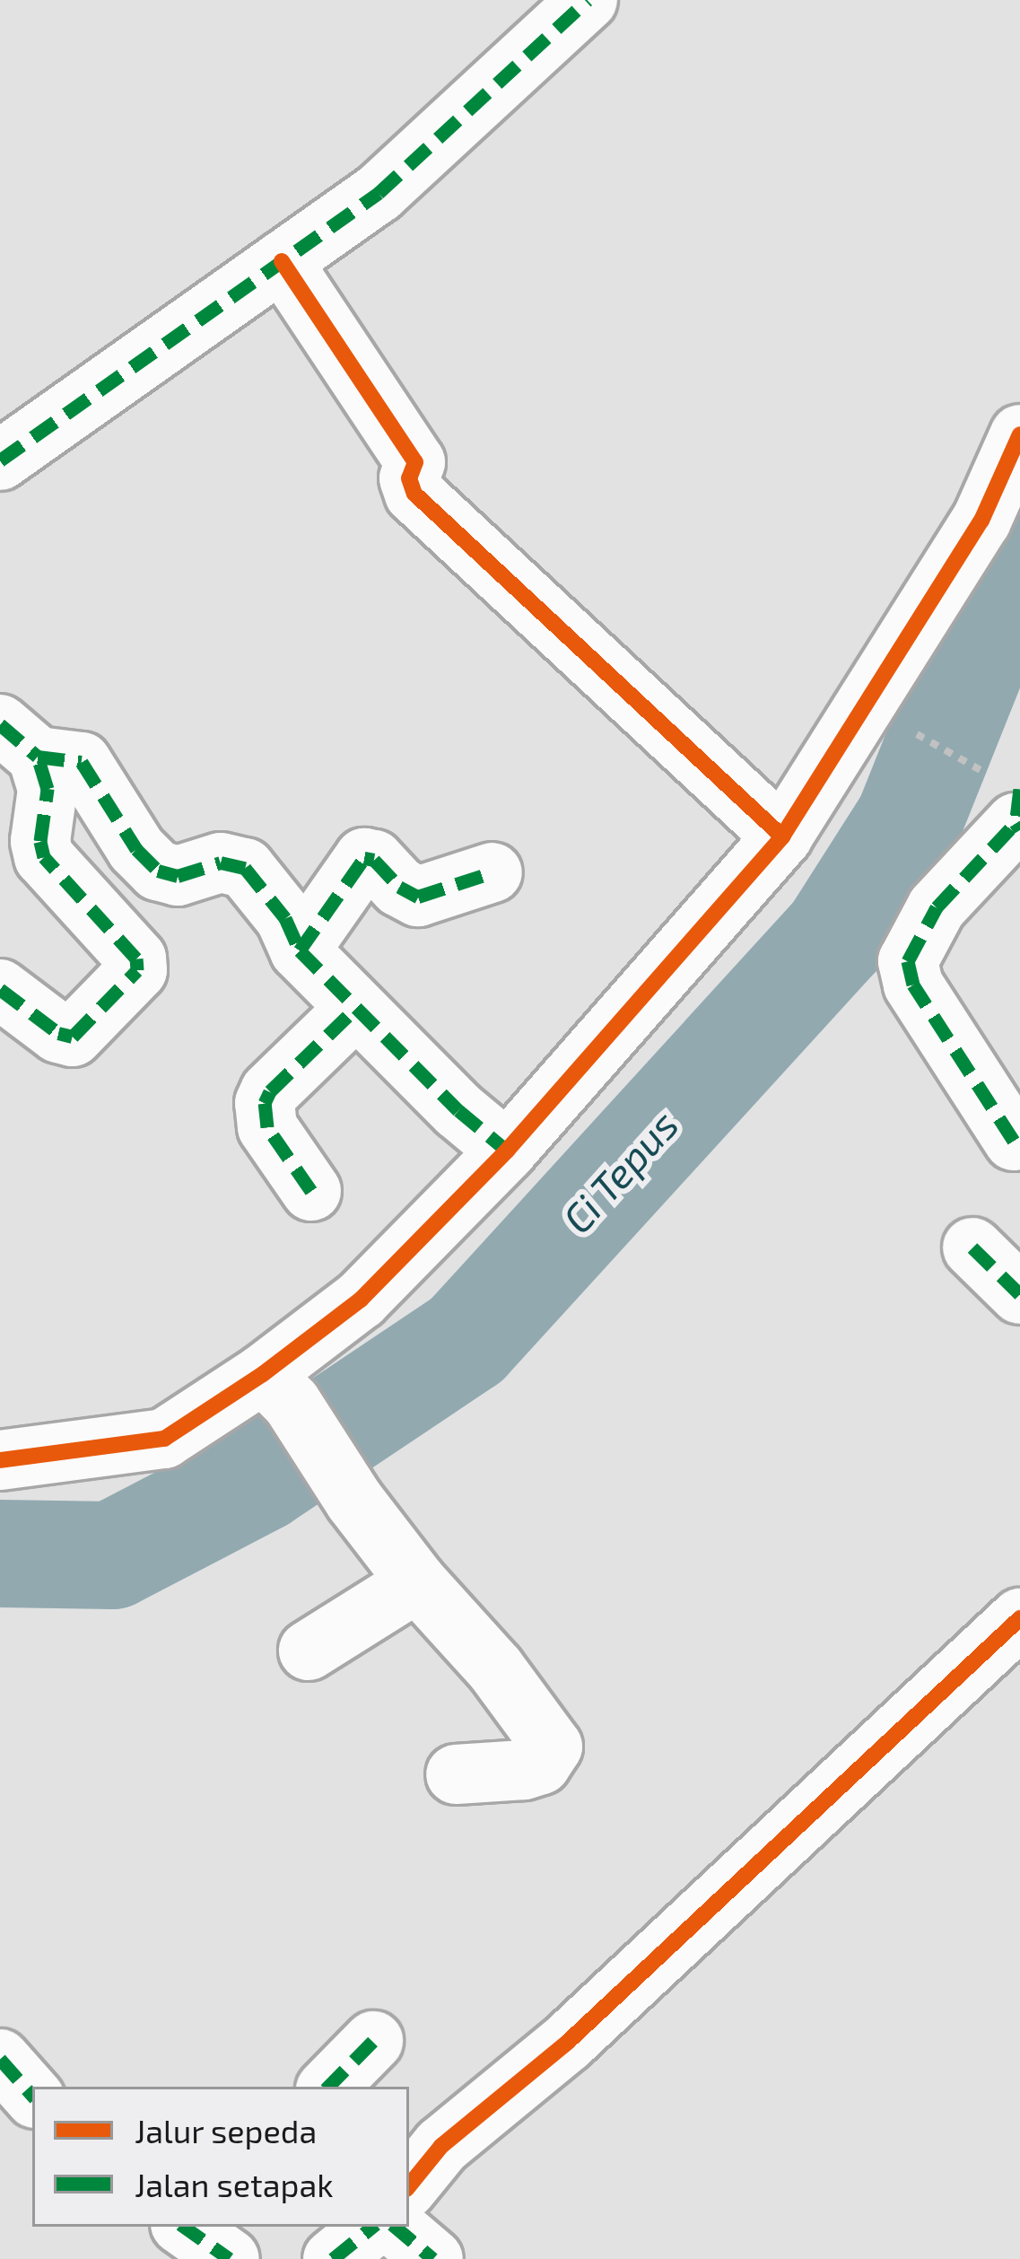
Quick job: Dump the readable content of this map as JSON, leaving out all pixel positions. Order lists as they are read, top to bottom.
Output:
{
  "water": ["Ci Tepus"],
  "legend": ["Jalur sepeda", "Jalan setapak"]
}
